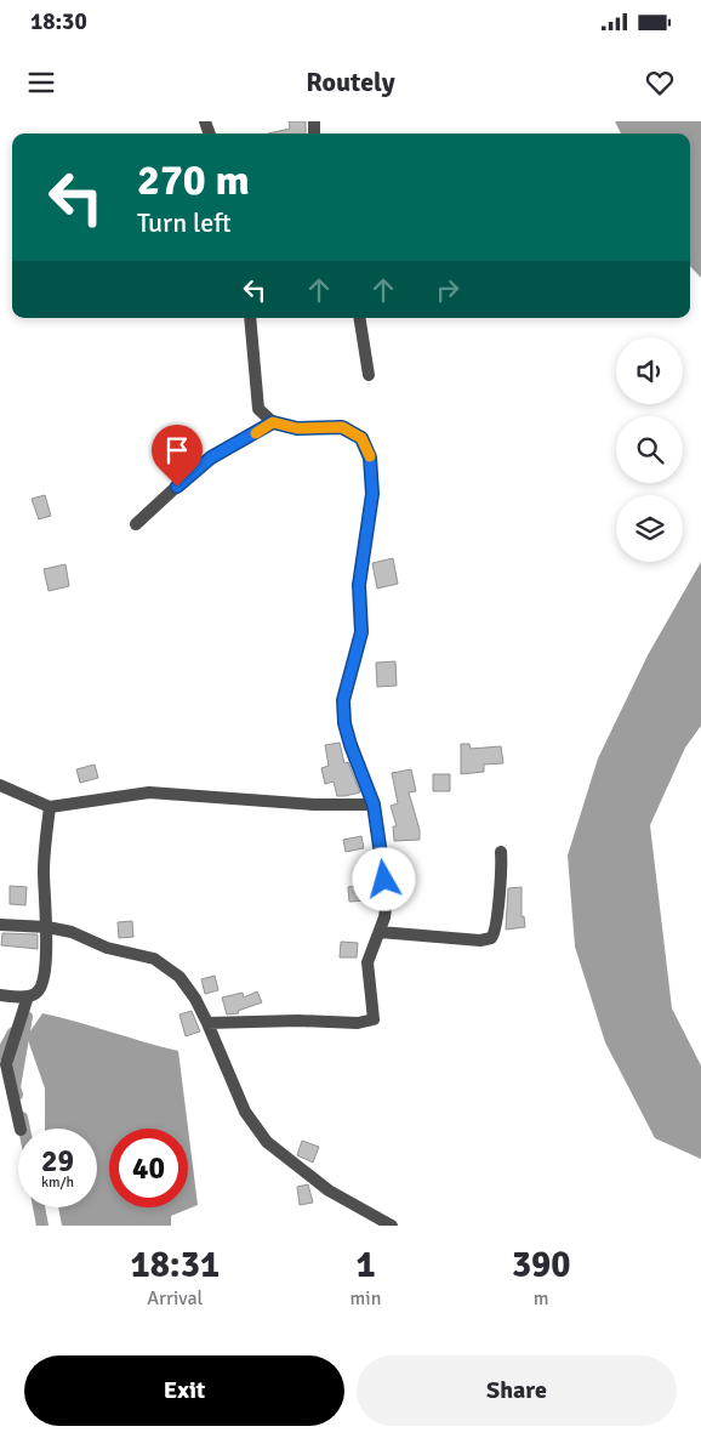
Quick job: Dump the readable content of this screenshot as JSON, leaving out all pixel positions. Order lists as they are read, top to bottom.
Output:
{
  "page": {
    "status": "18:30",
    "header": "Routely",
    "turn": ["270 m", "Turn left"],
    "speed": "29 km/h",
    "limit": "40",
    "eta": [
      "18:31",
      "Arrival",
      "1",
      "min",
      "390",
      "m"
    ],
    "buttons": ["Exit", "Share"]
  }
}
